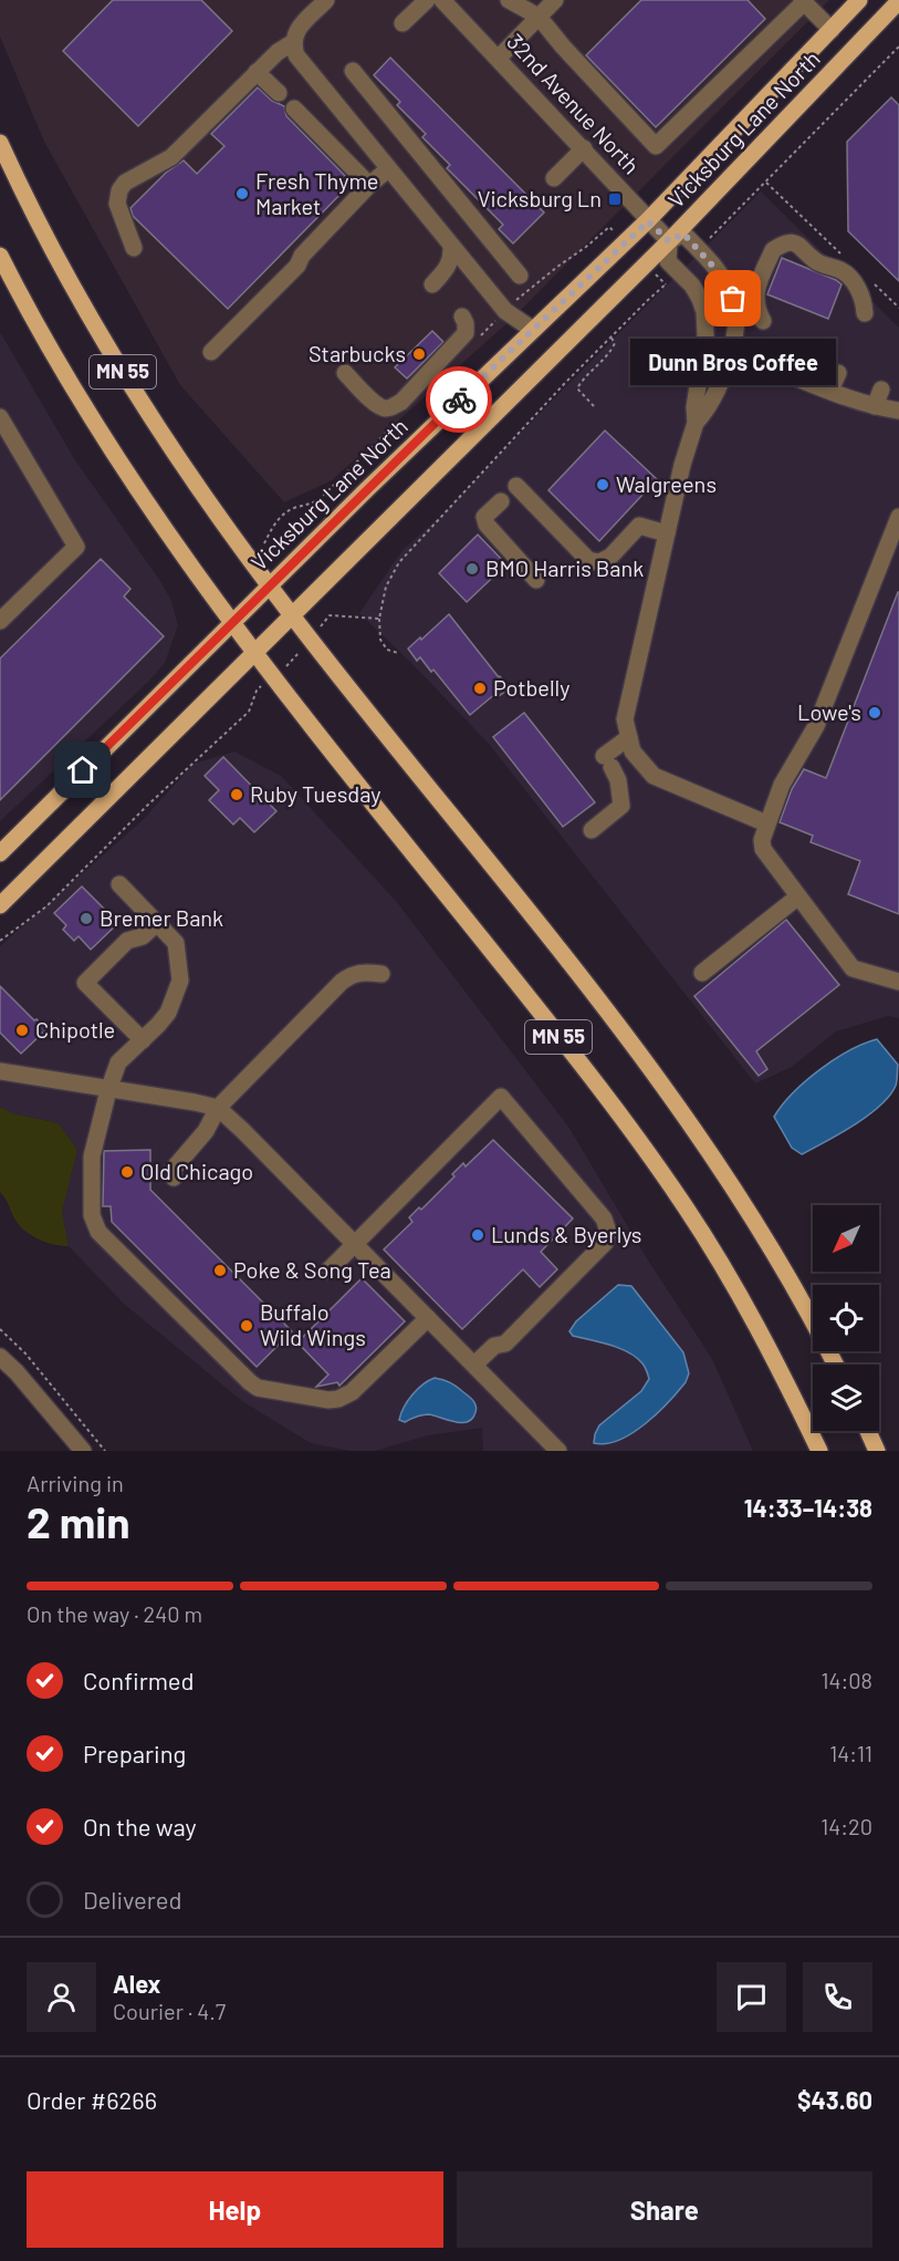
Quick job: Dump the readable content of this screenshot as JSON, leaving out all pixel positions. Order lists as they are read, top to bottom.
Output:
{
  "streets": {
    "main road": ["Vicksburg Lane North", "MN 55"],
    "street": ["32nd Avenue North"]
  },
  "crossings": [
    ["32nd Avenue North", "Vicksburg Lane North"],
    ["Vicksburg Lane North", "MN 55"]
  ],
  "places": {
    "other": [
      "Fresh Thyme Market",
      "Dunn Bros Coffee",
      "Starbucks",
      "Walgreens",
      "BMO Harris Bank",
      "Potbelly",
      "Lowe's",
      "Ruby Tuesday",
      "Bremer Bank",
      "Chipotle",
      "Old Chicago",
      "Lunds & Byerlys",
      "Poke & Song Tea",
      "Buffalo Wild Wings"
    ],
    "transit": ["Vicksburg Ln"]
  },
  "north": "bottom left",
  "page": {
    "bubble": "Dunn Bros Coffee",
    "heading": ["2 min", "Arriving in", "14:33–14:38"],
    "panel": [
      "Alex",
      "Courier · 4.7",
      "Order #6266",
      "$43.60"
    ],
    "bar": "On the way · 240 m",
    "list": [
      ["Confirmed", "14:08"],
      ["Preparing", "14:11"],
      ["On the way", "14:20"],
      "Delivered"
    ],
    "buttons": ["Help", "Share"]
  }
}
